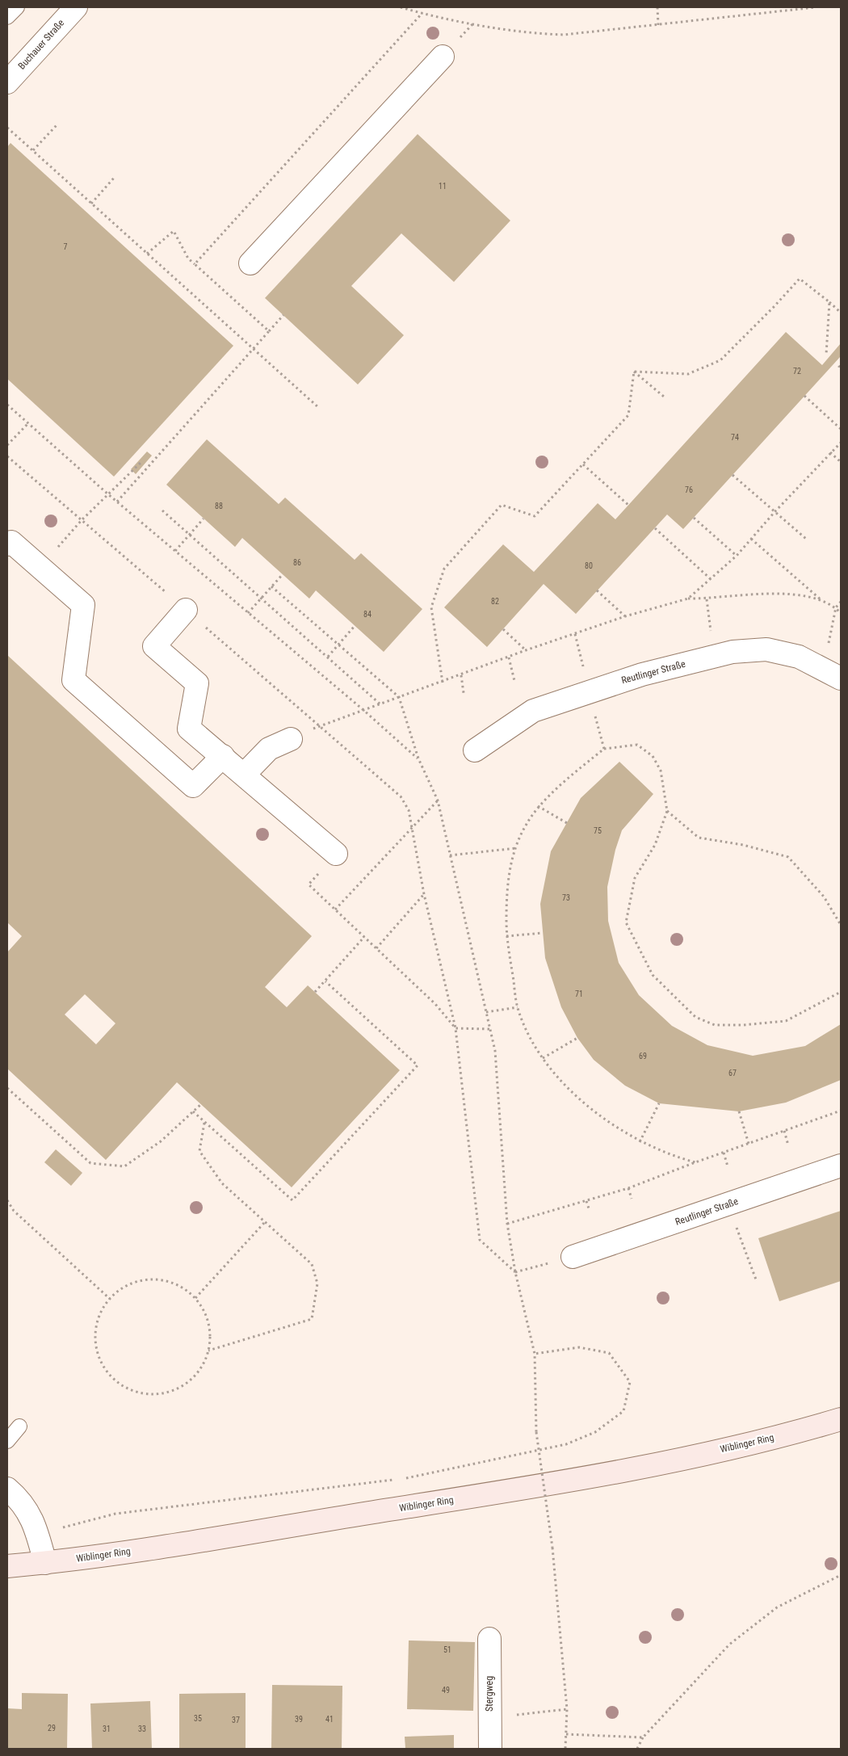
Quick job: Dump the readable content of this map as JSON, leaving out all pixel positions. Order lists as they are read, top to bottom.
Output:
{
  "streets": {
    "main road": ["Wiblinger Ring"],
    "street": ["Buchauer Straße", "Reutlinger Straße", "Stergweg"]
  },
  "house_numbers": [
    "11",
    "7",
    "72",
    "74",
    "76",
    "88",
    "86",
    "80",
    "82",
    "84",
    "75",
    "73",
    "71",
    "69",
    "67",
    "51",
    "49",
    "35",
    "39",
    "41",
    "37",
    "29",
    "31",
    "33"
  ]
}
